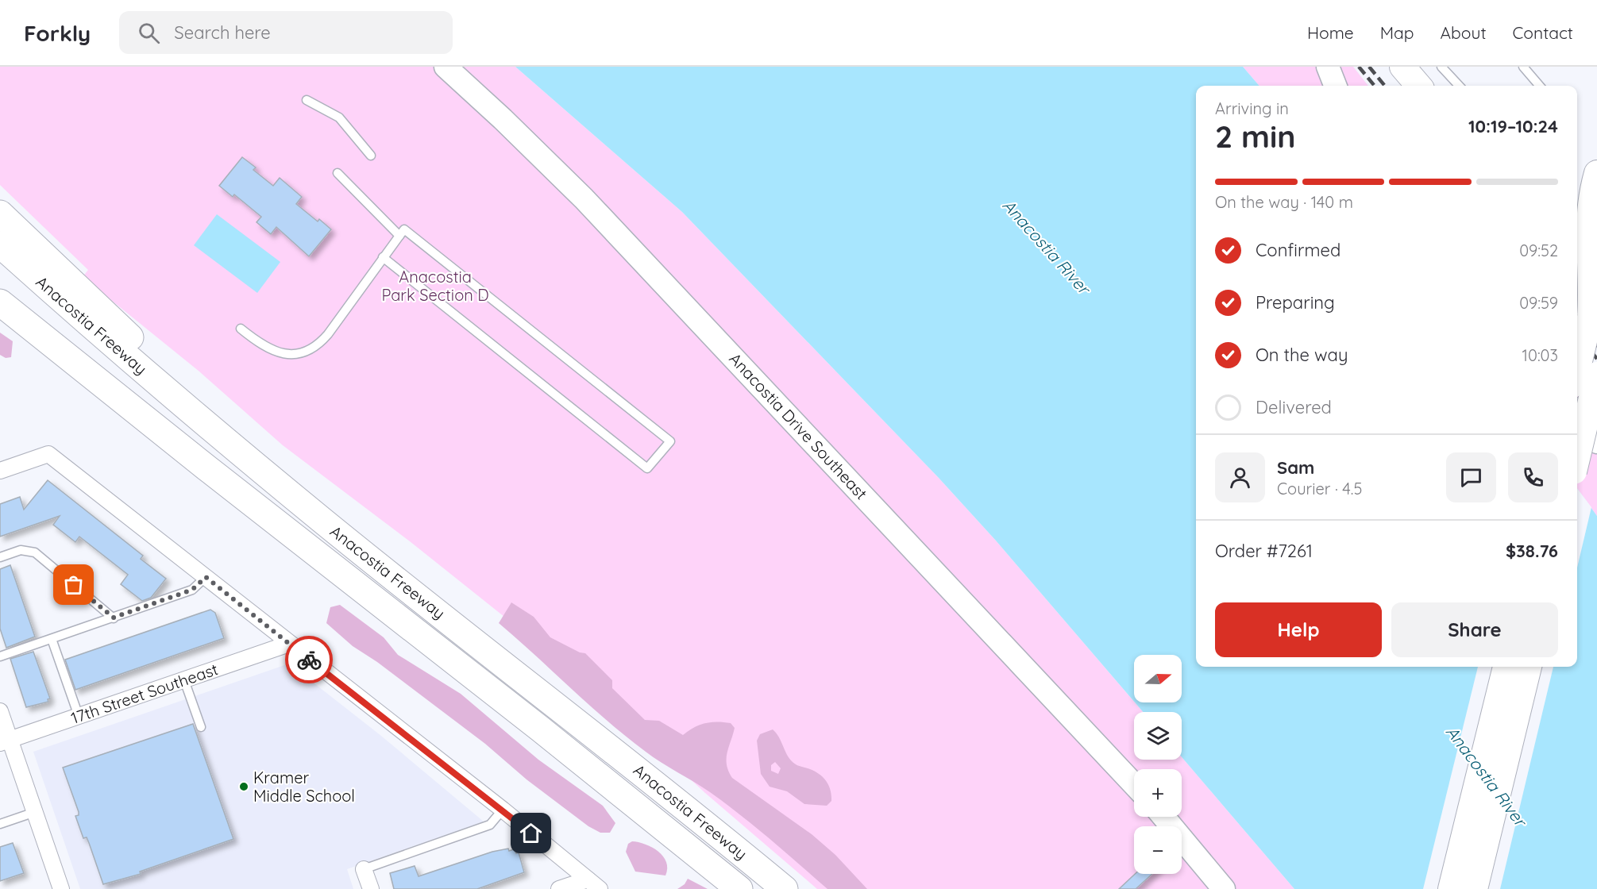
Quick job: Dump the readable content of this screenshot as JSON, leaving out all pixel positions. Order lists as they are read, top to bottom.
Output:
{
  "streets": {
    "highway": ["Anacostia Freeway"],
    "street": ["Anacostia Drive Southeast", "17th Street Southeast"]
  },
  "water": ["Anacostia River"],
  "parks": ["Anacostia Park Section D"],
  "places": ["Kramer Middle School"],
  "north": "right",
  "page": {
    "header": "Forkly",
    "search": "Search here",
    "nav": [
      "Home",
      "Map",
      "About",
      "Contact"
    ],
    "heading": ["2 min", "Arriving in", "10:19–10:24"],
    "panel": [
      "Sam",
      "Courier · 4.5",
      "Order #7261",
      "$38.76"
    ],
    "bar": "On the way · 140 m",
    "list": [
      ["Confirmed", "09:52"],
      ["Preparing", "09:59"],
      ["On the way", "10:03"],
      "Delivered"
    ],
    "buttons": ["Help", "Share"],
    "map_buttons": ["+", "−"]
  }
}
